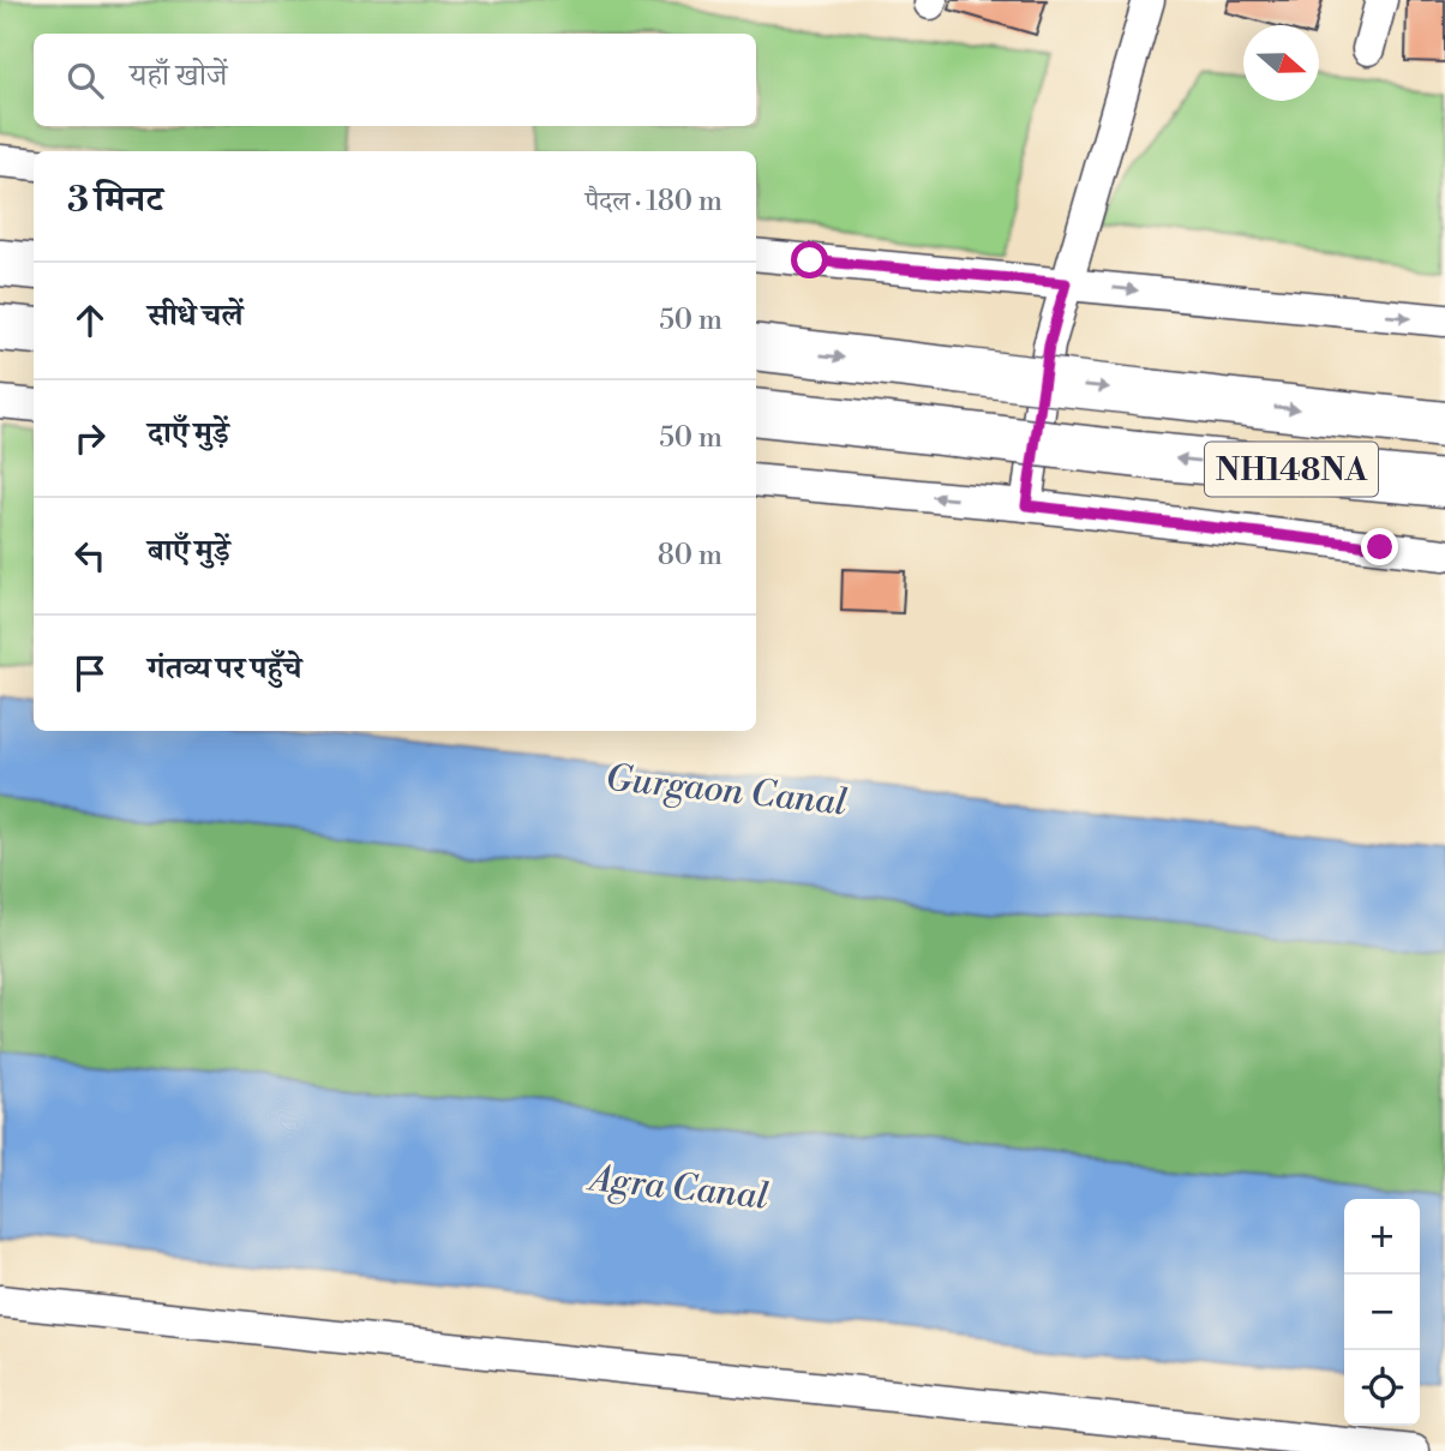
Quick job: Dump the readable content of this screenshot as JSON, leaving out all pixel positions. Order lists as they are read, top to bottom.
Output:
{
  "streets": {
    "highway": ["NH148NA"]
  },
  "water": ["Gurgaon Canal", "Agra Canal"],
  "north": "right",
  "page": {
    "search": "यहाँ खोजें",
    "heading": ["3 मिनट", "पैदल · 180 m"],
    "list": [
      ["सीधे चलें", "50 m"],
      ["दाएँ मुड़ें", "50 m"],
      ["बाएँ मुड़ें", "80 m"],
      "गंतव्य पर पहुँचे"
    ],
    "map_buttons": ["+", "−"]
  }
}
